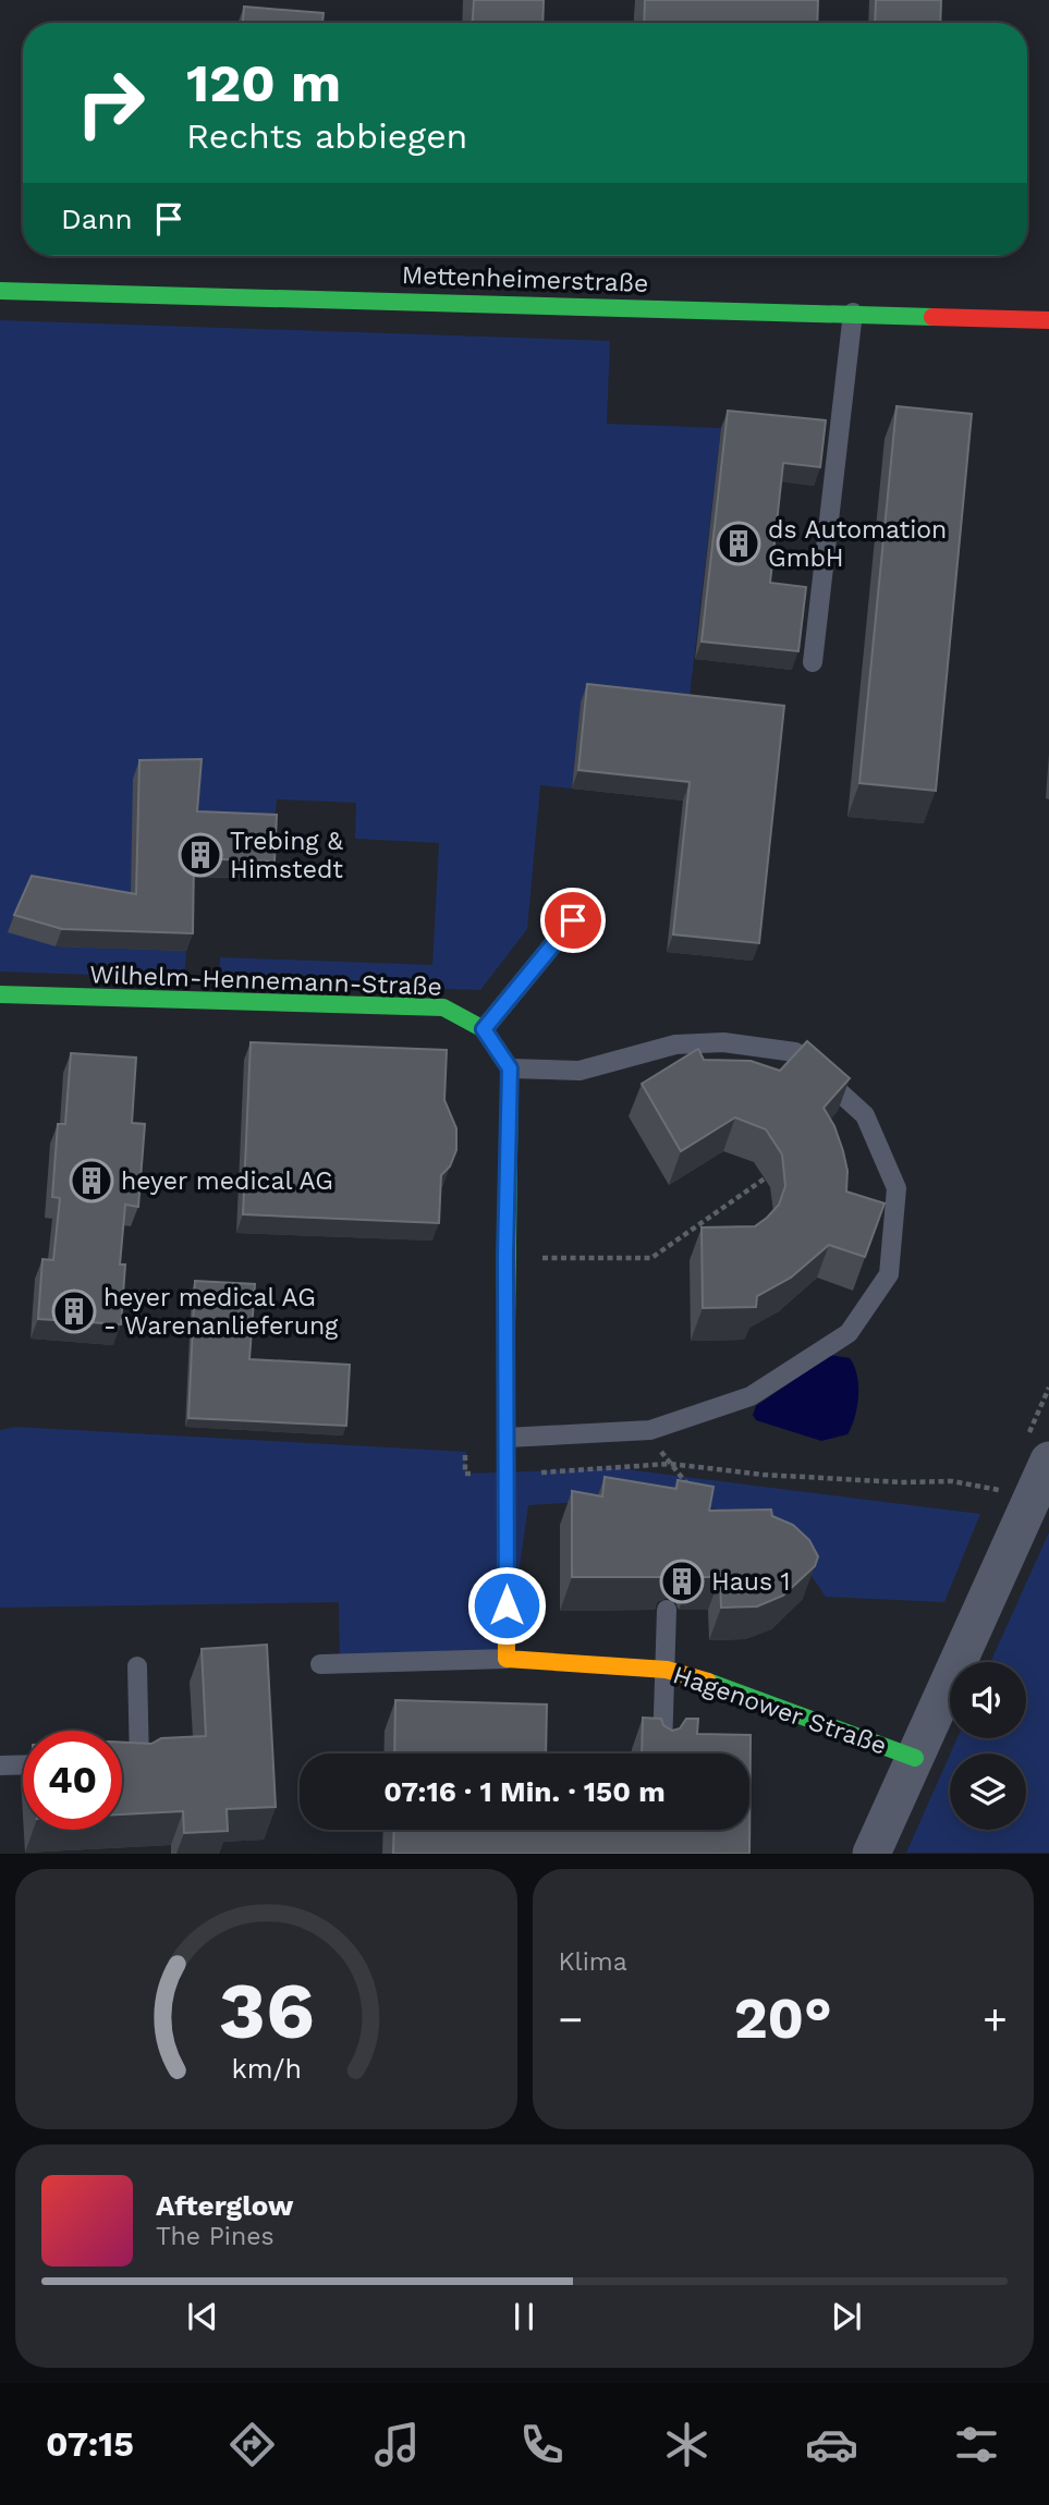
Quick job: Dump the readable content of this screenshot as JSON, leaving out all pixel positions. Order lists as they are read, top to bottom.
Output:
{
  "streets": {
    "street": ["Mettenheimerstraße", "Wilhelm-Hennemann-Straße", "Hagenower Straße"]
  },
  "places": {
    "building": [
      "ds Automation GmbH",
      "Trebing & Himstedt",
      "heyer medical AG",
      "heyer medical AG - Warenanlieferung",
      "Haus 1"
    ]
  },
  "page": {
    "turn": ["120 m", "Rechts abbiegen"],
    "then": "Dann",
    "limit": "40",
    "trip": "07:16 · 1 Min. · 150 m",
    "tile": "Klima",
    "heat": ["−", "20°", "+"],
    "song": ["Afterglow", "The Pines"],
    "tabs": "07:15",
    "gauge": ["36", "km/h"]
  }
}
